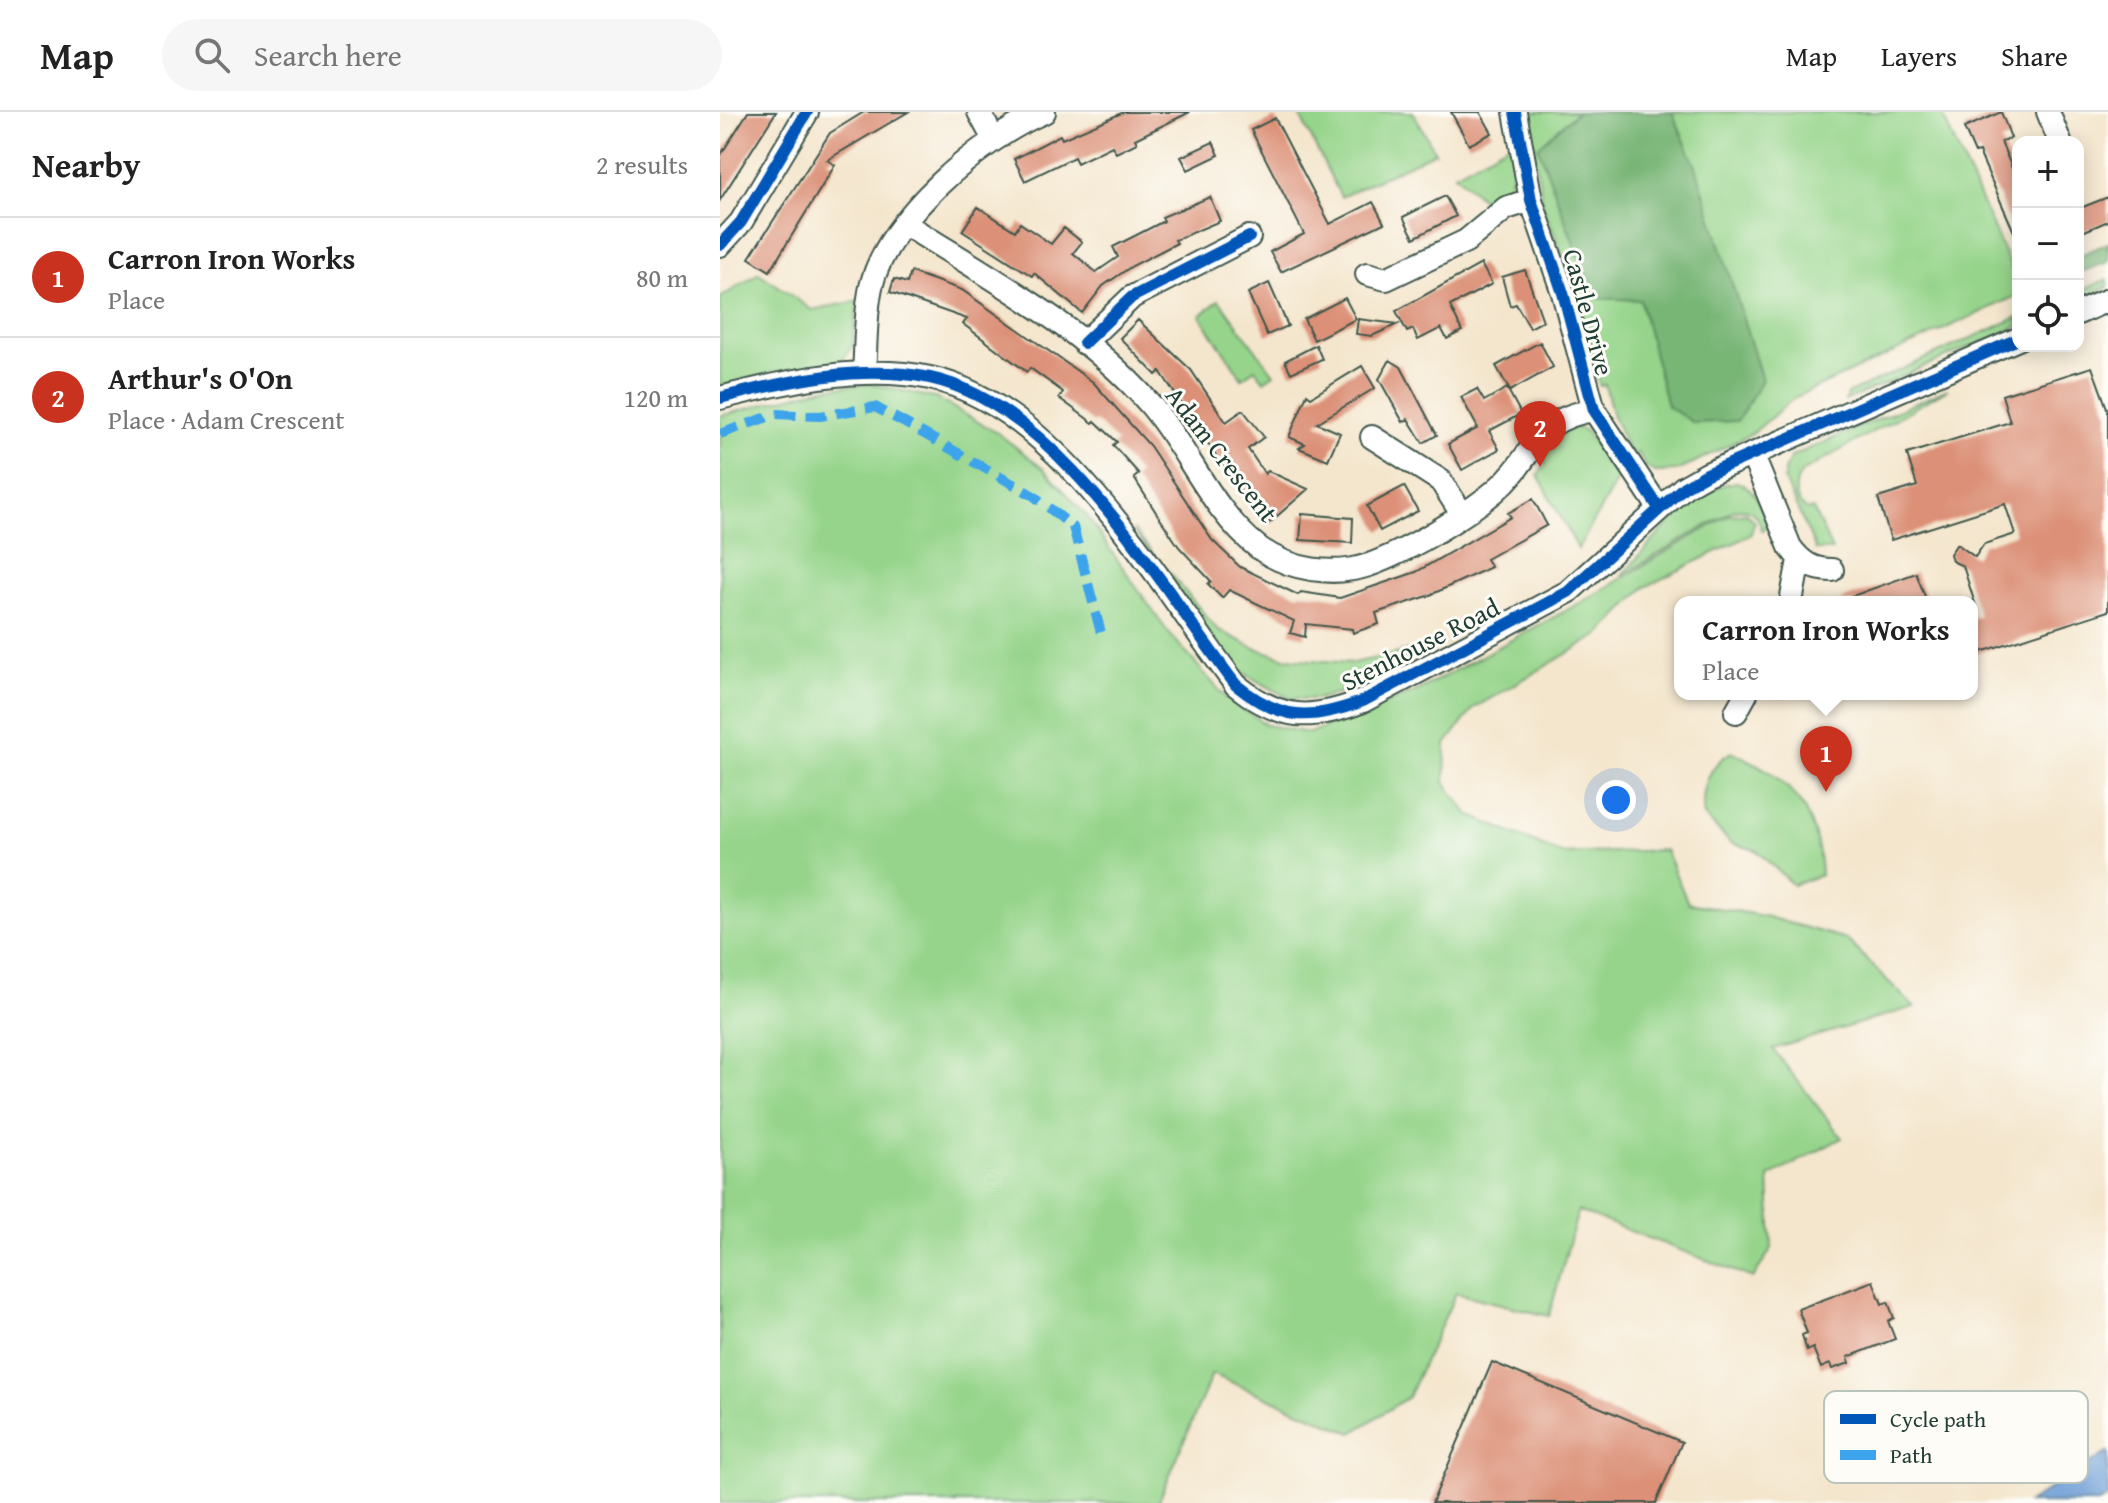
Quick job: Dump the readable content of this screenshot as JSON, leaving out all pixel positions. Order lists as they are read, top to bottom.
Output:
{
  "streets": {
    "street": ["Castle Drive", "Adam Crescent", "Stenhouse Road"]
  },
  "crossings": [
    ["Castle Drive", "Adam Crescent"],
    ["Castle Drive", "Stenhouse Road"]
  ],
  "legend": ["Cycle path", "Path"],
  "page": {
    "header": "Map",
    "search": "Search here",
    "nav": ["Map", "Layers", "Share"],
    "heading": ["Nearby", "2 results"],
    "map_buttons": ["+", "−"],
    "list": [
      {
        "mark": "1",
        "name": "Carron Iron Works",
        "note": "Place",
        "value": "80 m"
      },
      {
        "mark": "2",
        "name": "Arthur's O'On",
        "note": "Place · Adam Crescent",
        "value": "120 m"
      }
    ],
    "pins": ["2", "1"],
    "popup": ["Carron Iron Works", "Place"]
  }
}
